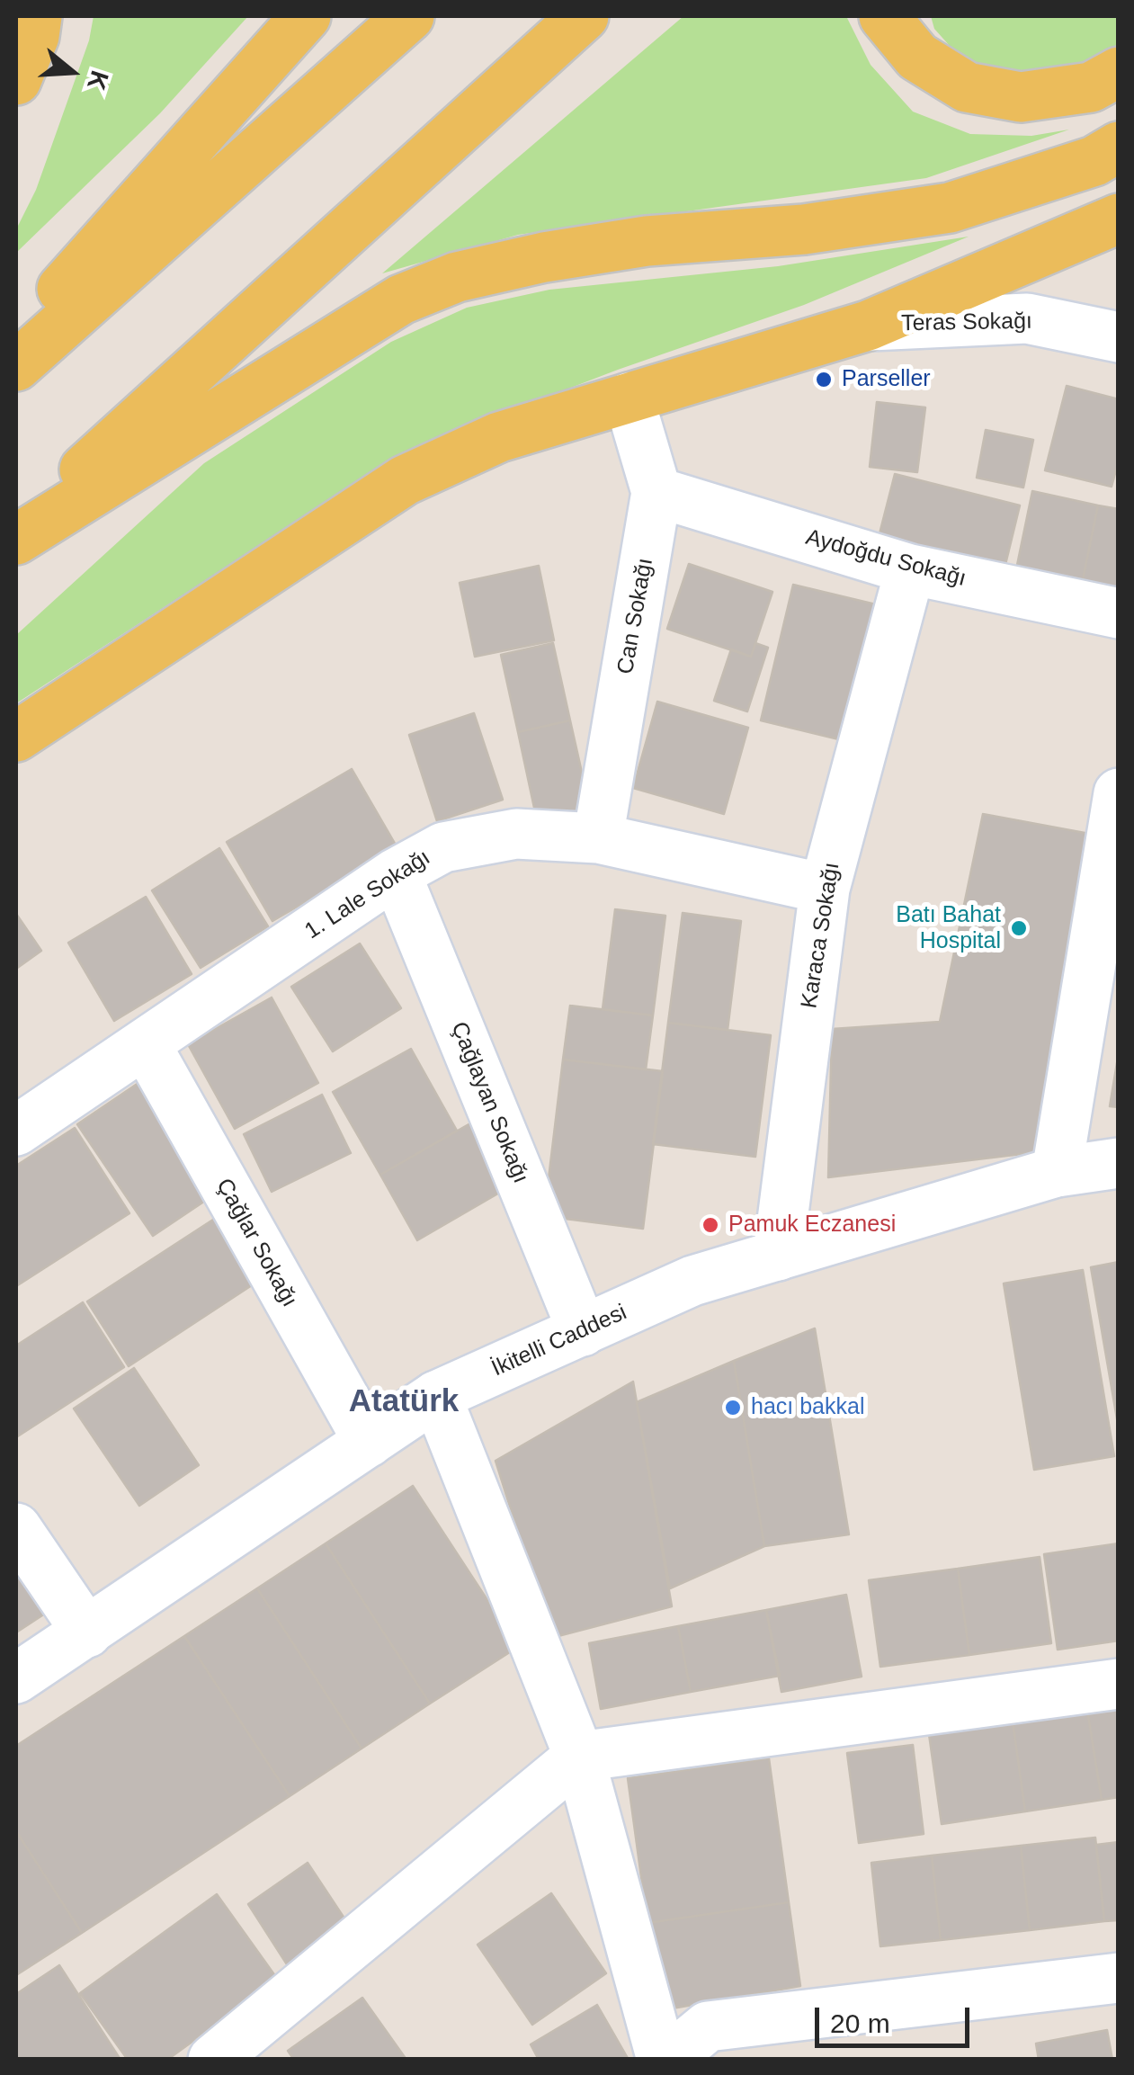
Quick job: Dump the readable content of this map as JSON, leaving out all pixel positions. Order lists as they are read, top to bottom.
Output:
{
  "streets": {
    "street": [
      "Teras Sokağı",
      "Aydoğdu Sokağı",
      "Can Sokağı",
      "1. Lale Sokağı",
      "Karaca Sokağı",
      "Çağlayan Sokağı",
      "Çağlar Sokağı",
      "İkitelli Caddesi"
    ]
  },
  "crossings": [
    ["Aydoğdu Sokağı", "Can Sokağı"],
    ["Aydoğdu Sokağı", "Karaca Sokağı"],
    ["Can Sokağı", "1. Lale Sokağı"],
    ["1. Lale Sokağı", "Karaca Sokağı"],
    ["1. Lale Sokağı", "Çağlayan Sokağı"],
    ["1. Lale Sokağı", "Çağlar Sokağı"],
    ["Karaca Sokağı", "İkitelli Caddesi"],
    ["Çağlayan Sokağı", "İkitelli Caddesi"],
    ["Çağlar Sokağı", "İkitelli Caddesi"]
  ],
  "districts": ["Atatürk"],
  "places": [
    "Parseller",
    "Batı Bahat Hospital",
    "Pamuk Eczanesi",
    "hacı bakkal"
  ],
  "scale_bar": "20 m",
  "north": "right"
}
